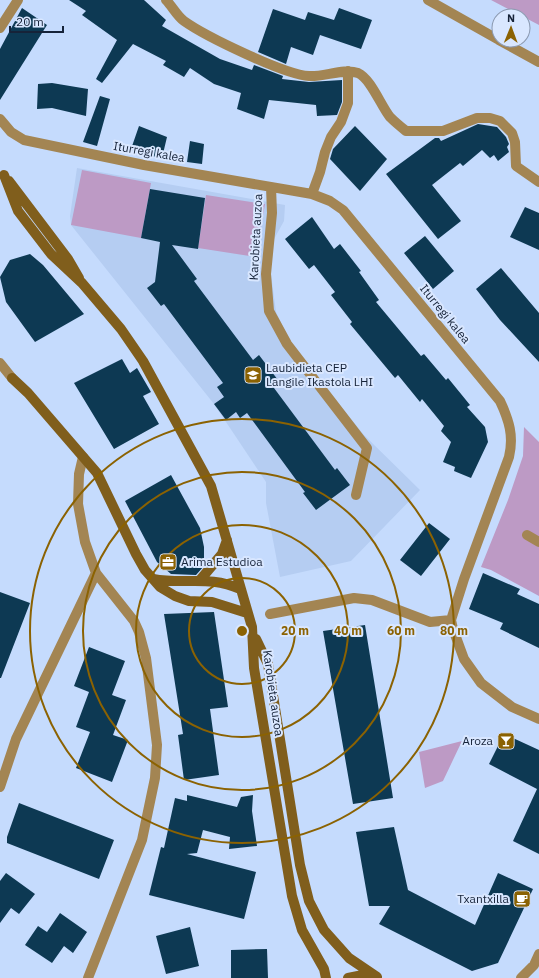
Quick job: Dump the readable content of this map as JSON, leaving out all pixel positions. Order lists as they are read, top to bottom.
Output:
{
  "streets": {
    "main road": ["Karobieta auzoa"],
    "street": ["Iturregi kalea"]
  },
  "crossings": [
    ["Iturregi kalea", "Karobieta auzoa"]
  ],
  "places": {
    "school or university": ["Laubidieta CEP Langile Ikastola LHI"],
    "office": ["Arima Estudioa"],
    "bar": ["Aroza"],
    "cafe": ["Txantxilla"]
  },
  "scale_bar": "20 m",
  "north": "top",
  "rings": [
    "20 m",
    "40 m",
    "60 m",
    "80 m"
  ]
}
